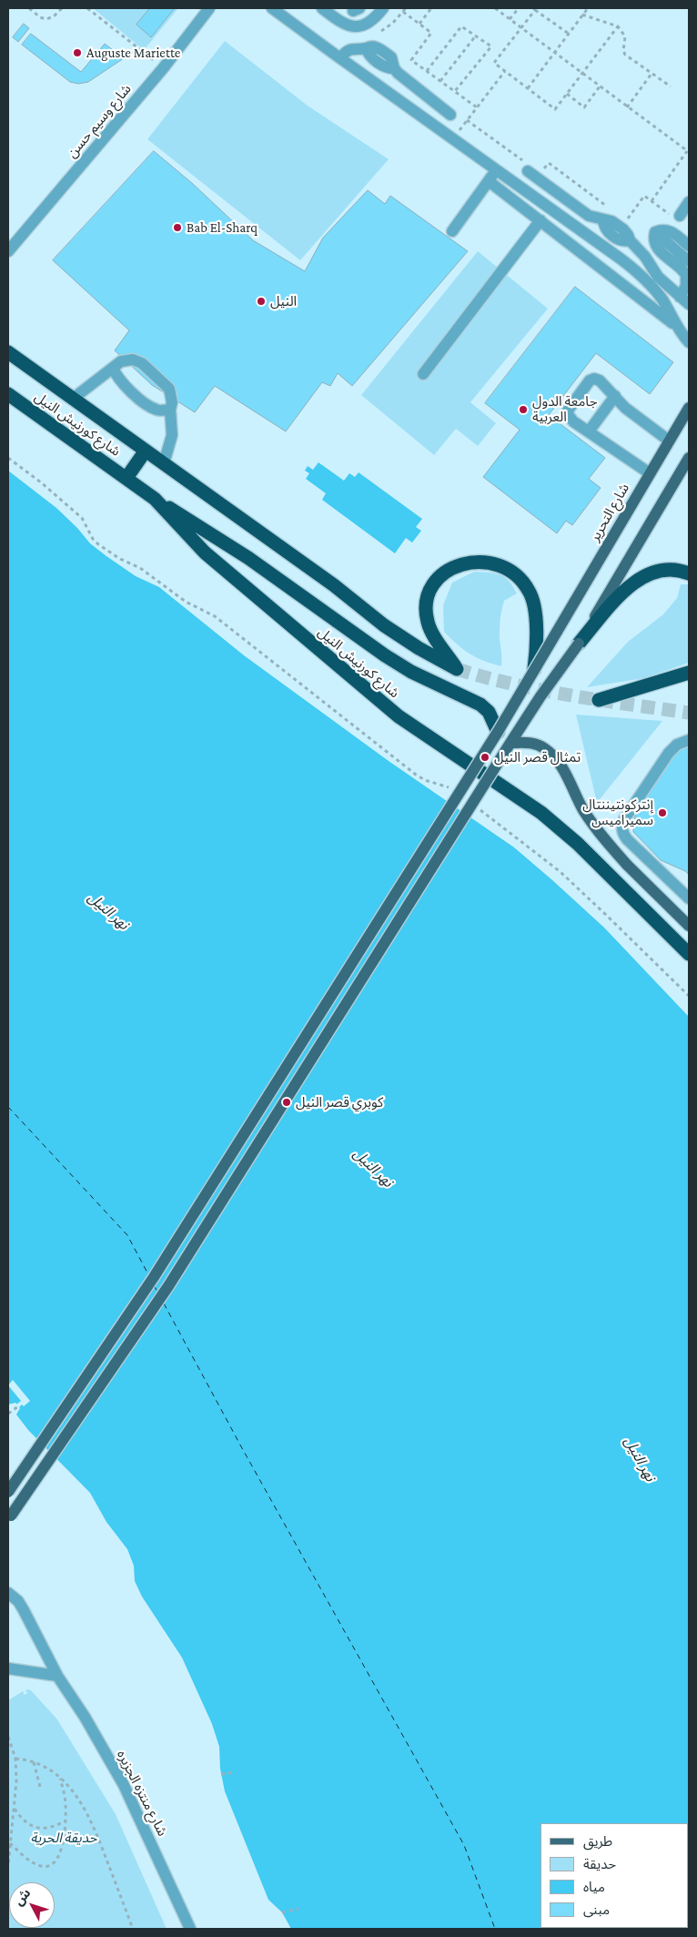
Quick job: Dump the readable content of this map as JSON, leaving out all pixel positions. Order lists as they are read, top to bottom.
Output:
{
  "streets": {
    "highway": ["شارع كورنيش النيل"],
    "main road": ["شارع التحرير"],
    "street": ["شارع وسيم حسن", "شارع منتزه الجزيره"]
  },
  "crossings": [
    ["شارع كورنيش النيل", "شارع التحرير"]
  ],
  "water": ["نهر النيل"],
  "parks": ["حديقة الحرية"],
  "places": [
    "Auguste Mariette",
    "Bab El-Sharq",
    "النيل",
    "جامعة الدول العربية",
    "تمثال قصر النيل",
    "إنتركونتيننتال سميراميس",
    "كوبري قصر النيل"
  ],
  "legend": [
    "طريق",
    "حديقة",
    "مياه",
    "مبنى"
  ],
  "north": "top left"
}
